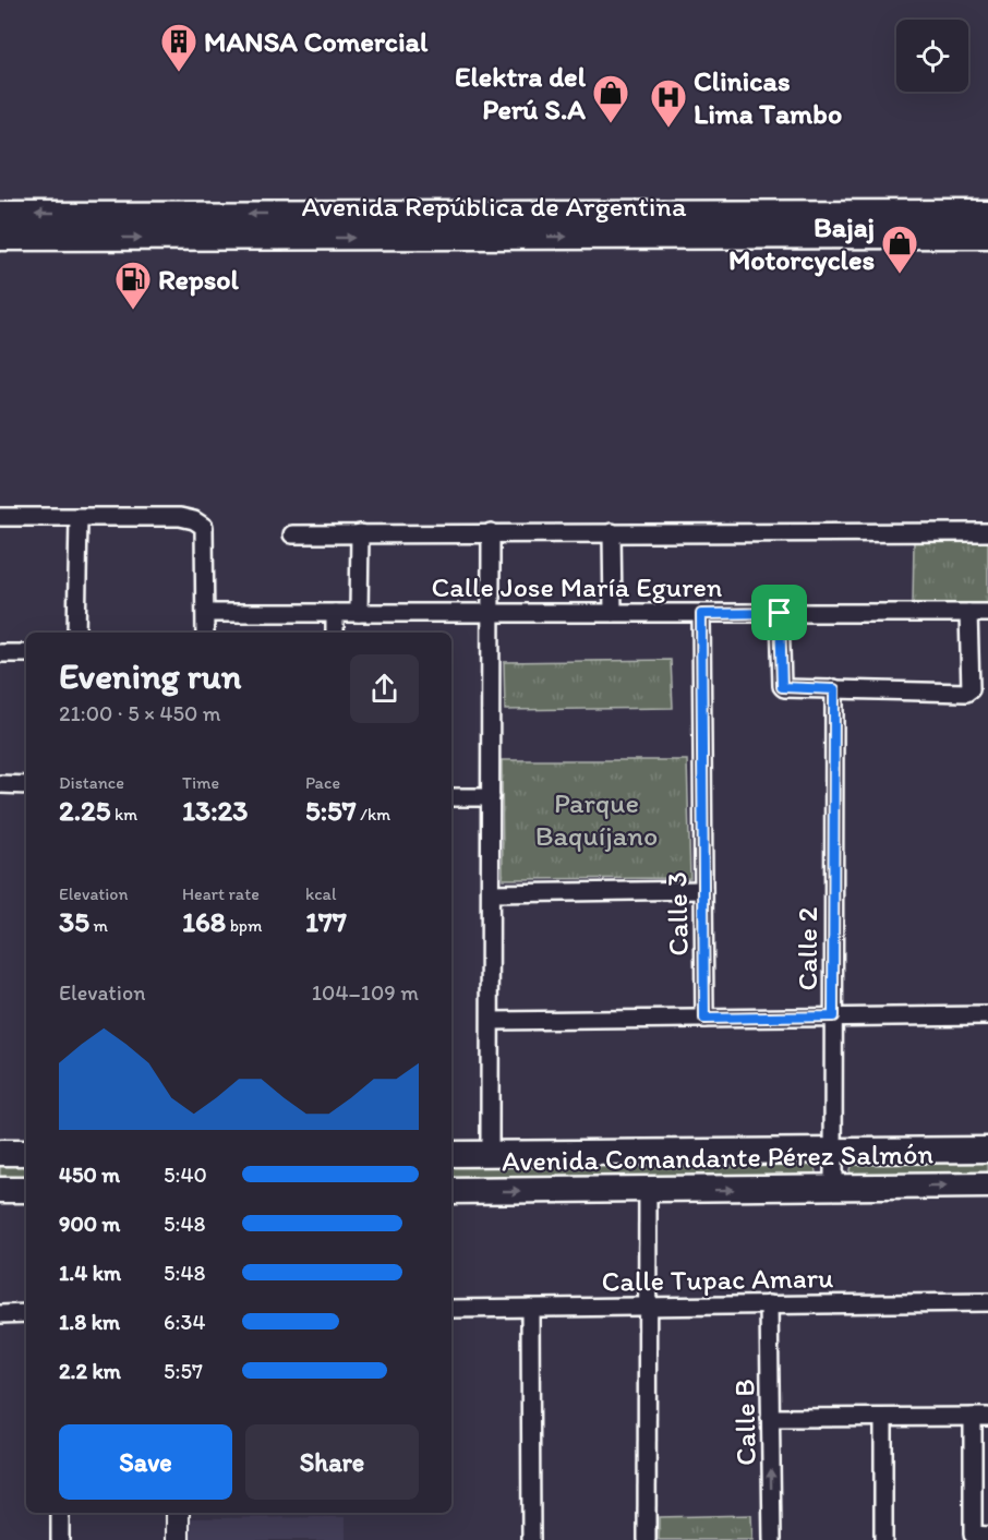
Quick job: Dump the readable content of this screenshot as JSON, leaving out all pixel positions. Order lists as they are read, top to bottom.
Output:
{
  "streets": {
    "main road": ["Avenida República de Argentina", "Avenida Comandante Pérez Salmón"],
    "street": [
      "Calle Jose María Eguren",
      "Calle 3",
      "Calle 2",
      "Calle Tupac Amaru",
      "Calle B"
    ]
  },
  "crossings": [
    ["Calle Jose María Eguren", "Calle 3"],
    ["Calle 2", "Avenida Comandante Pérez Salmón"],
    ["Calle Tupac Amaru", "Calle B"]
  ],
  "parks": ["Parque Baquíjano"],
  "places": {
    "building": ["MANSA Comercial"],
    "shop": ["Elektra del Perú S.A", "Bajaj Motorcycles"],
    "hospital": ["Clinicas Lima Tambo"],
    "fuel station": ["Repsol"]
  },
  "page": {
    "heading": ["Evening run", "21:00 · 5 × 450 m"],
    "stats": [
      ["Distance", "2.25 km"],
      ["Time", "13:23"],
      ["Pace", "5:57 /km"],
      ["Elevation", "35 m"],
      ["Heart rate", "168 bpm"],
      ["kcal", "177"]
    ],
    "chart": ["Elevation", "104–109 m"],
    "list": [
      {
        "name": "450 m",
        "note": "5:40"
      },
      {
        "name": "900 m",
        "note": "5:48"
      },
      {
        "name": "1.4 km",
        "note": "5:48"
      },
      {
        "name": "1.8 km",
        "note": "6:34"
      },
      {
        "name": "2.2 km",
        "note": "5:57"
      }
    ],
    "buttons": ["Save", "Share"]
  }
}
